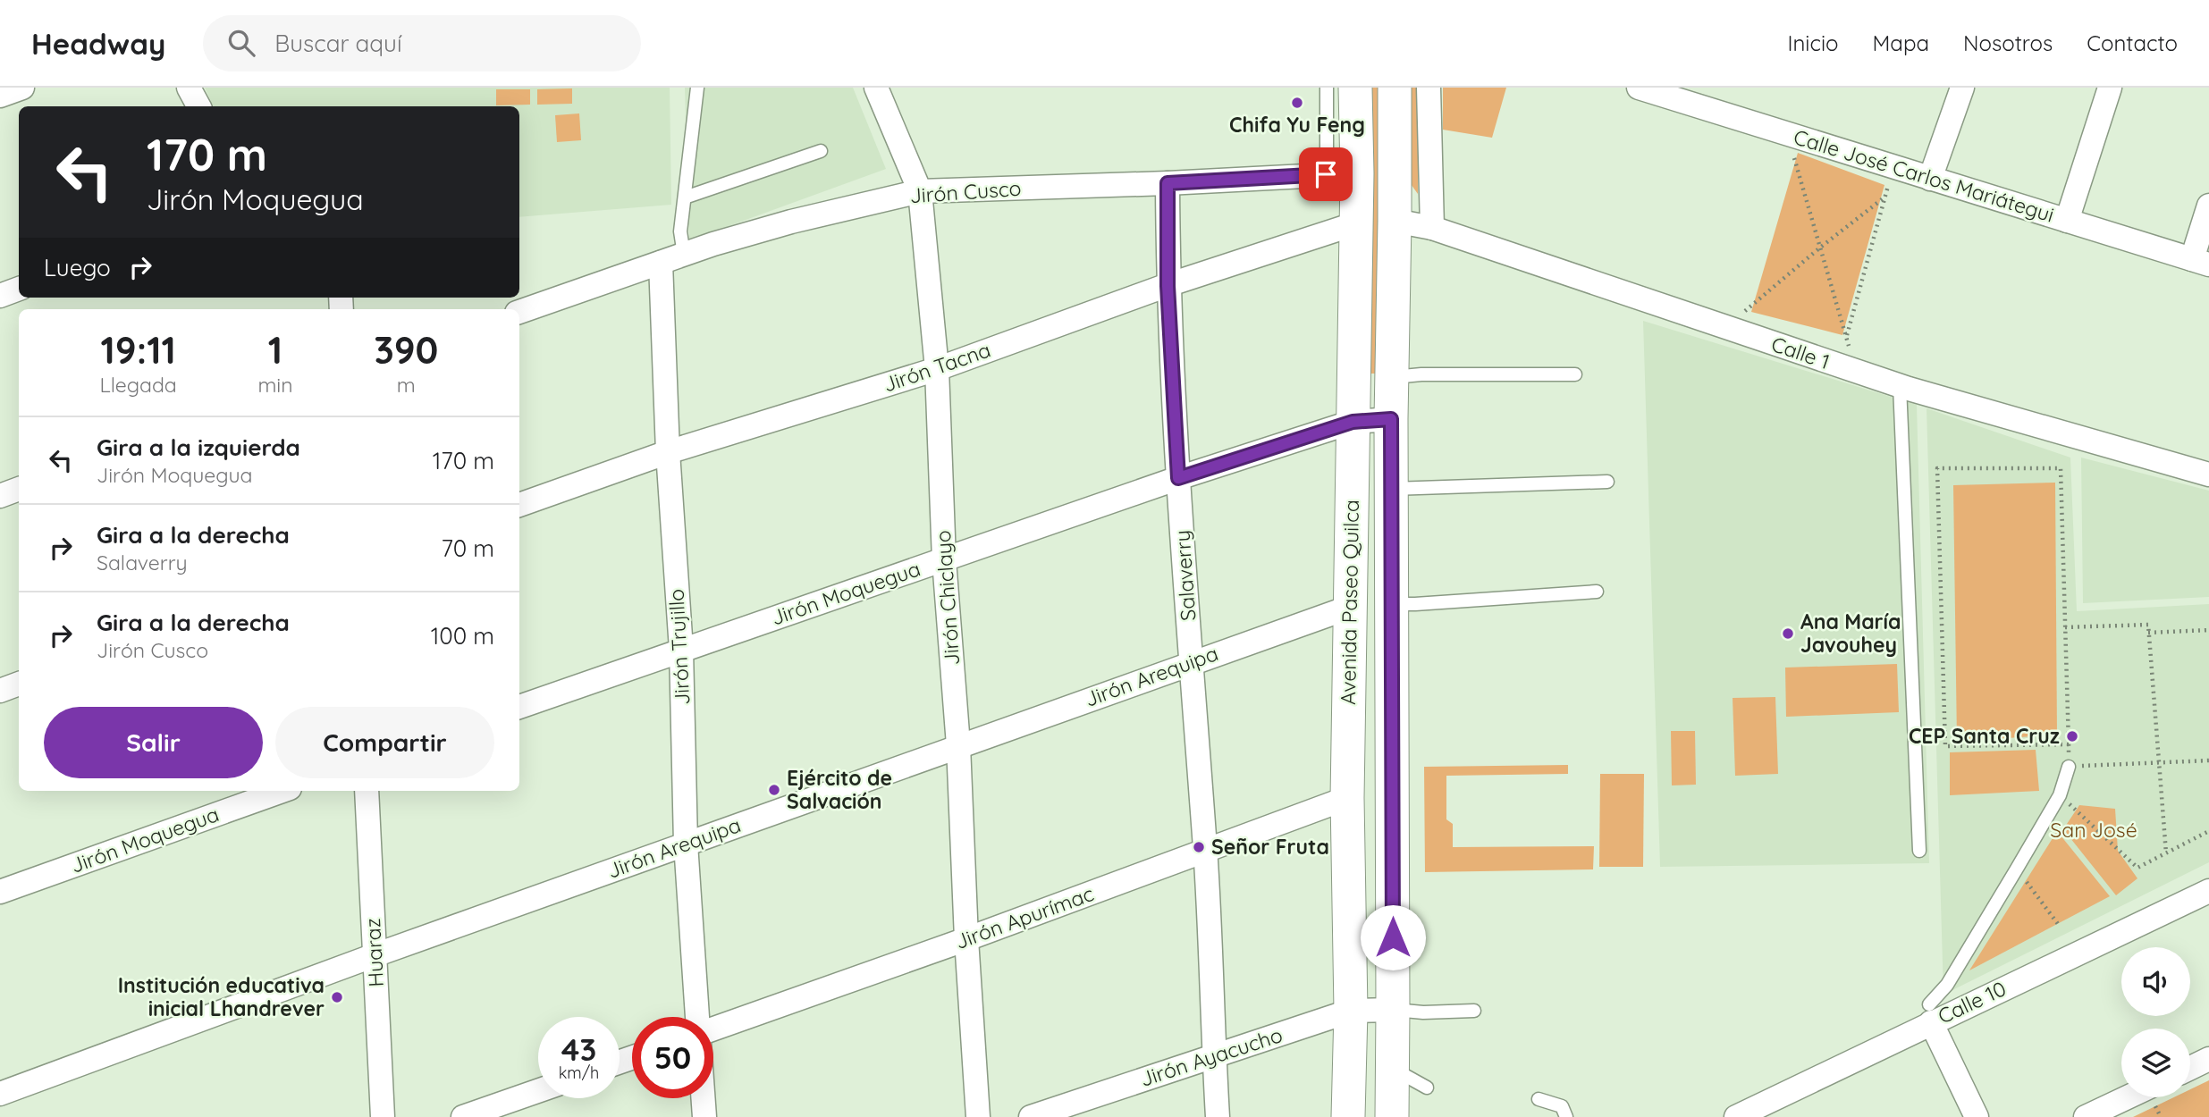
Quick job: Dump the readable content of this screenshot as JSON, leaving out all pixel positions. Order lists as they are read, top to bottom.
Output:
{
  "streets": {
    "main road": ["Avenida Paseo Quilca"],
    "street": [
      "Calle José Carlos Mariátegui",
      "Jirón Cusco",
      "Calle 1",
      "Jirón Tacna",
      "Salaverry",
      "Jirón Moquegua",
      "Jirón Chiclayo",
      "Jirón Trujillo",
      "Jirón Arequipa",
      "Jirón Apurímac",
      "Huaraz",
      "Calle 10",
      "Jirón Ayacucho"
    ]
  },
  "crossings": [
    ["Jirón Cusco", "Salaverry"],
    ["Jirón Cusco", "Jirón Chiclayo"],
    ["Jirón Cusco", "Avenida Paseo Quilca"],
    ["Jirón Cusco", "Jirón Trujillo"],
    ["Calle 1", "Avenida Paseo Quilca"],
    ["Jirón Tacna", "Salaverry"],
    ["Jirón Tacna", "Jirón Chiclayo"],
    ["Jirón Tacna", "Avenida Paseo Quilca"],
    ["Jirón Tacna", "Jirón Trujillo"],
    ["Salaverry", "Jirón Moquegua"],
    ["Salaverry", "Jirón Arequipa"],
    ["Salaverry", "Jirón Apurímac"],
    ["Salaverry", "Jirón Ayacucho"],
    ["Jirón Moquegua", "Jirón Chiclayo"],
    ["Jirón Moquegua", "Avenida Paseo Quilca"],
    ["Jirón Moquegua", "Jirón Trujillo"],
    ["Jirón Chiclayo", "Jirón Arequipa"],
    ["Jirón Chiclayo", "Jirón Apurímac"],
    ["Avenida Paseo Quilca", "Jirón Arequipa"],
    ["Avenida Paseo Quilca", "Jirón Apurímac"],
    ["Avenida Paseo Quilca", "Jirón Ayacucho"],
    ["Jirón Trujillo", "Jirón Arequipa"],
    ["Jirón Arequipa", "Huaraz"]
  ],
  "parks": ["San José"],
  "places": [
    "Chifa Yu Feng",
    "Ana María Javouhey",
    "CEP Santa Cruz",
    "Ejército de Salvación",
    "Señor Fruta",
    "Institución educativa inicial Lhandrever"
  ],
  "page": {
    "header": "Headway",
    "search": "Buscar aquí",
    "nav": [
      "Inicio",
      "Mapa",
      "Nosotros",
      "Contacto"
    ],
    "turn": ["170 m", "Jirón Moquegua"],
    "then": "Luego",
    "eta": [
      "19:11",
      "Llegada",
      "1",
      "min",
      "390",
      "m"
    ],
    "list": [
      {
        "name": "Gira a la izquierda",
        "note": "Jirón Moquegua",
        "value": "170 m"
      },
      {
        "name": "Gira a la derecha",
        "note": "Salaverry",
        "value": "70 m"
      },
      {
        "name": "Gira a la derecha",
        "note": "Jirón Cusco",
        "value": "100 m"
      }
    ],
    "buttons": ["Salir", "Compartir"],
    "speed": "43 km/h",
    "limit": "50"
  }
}
